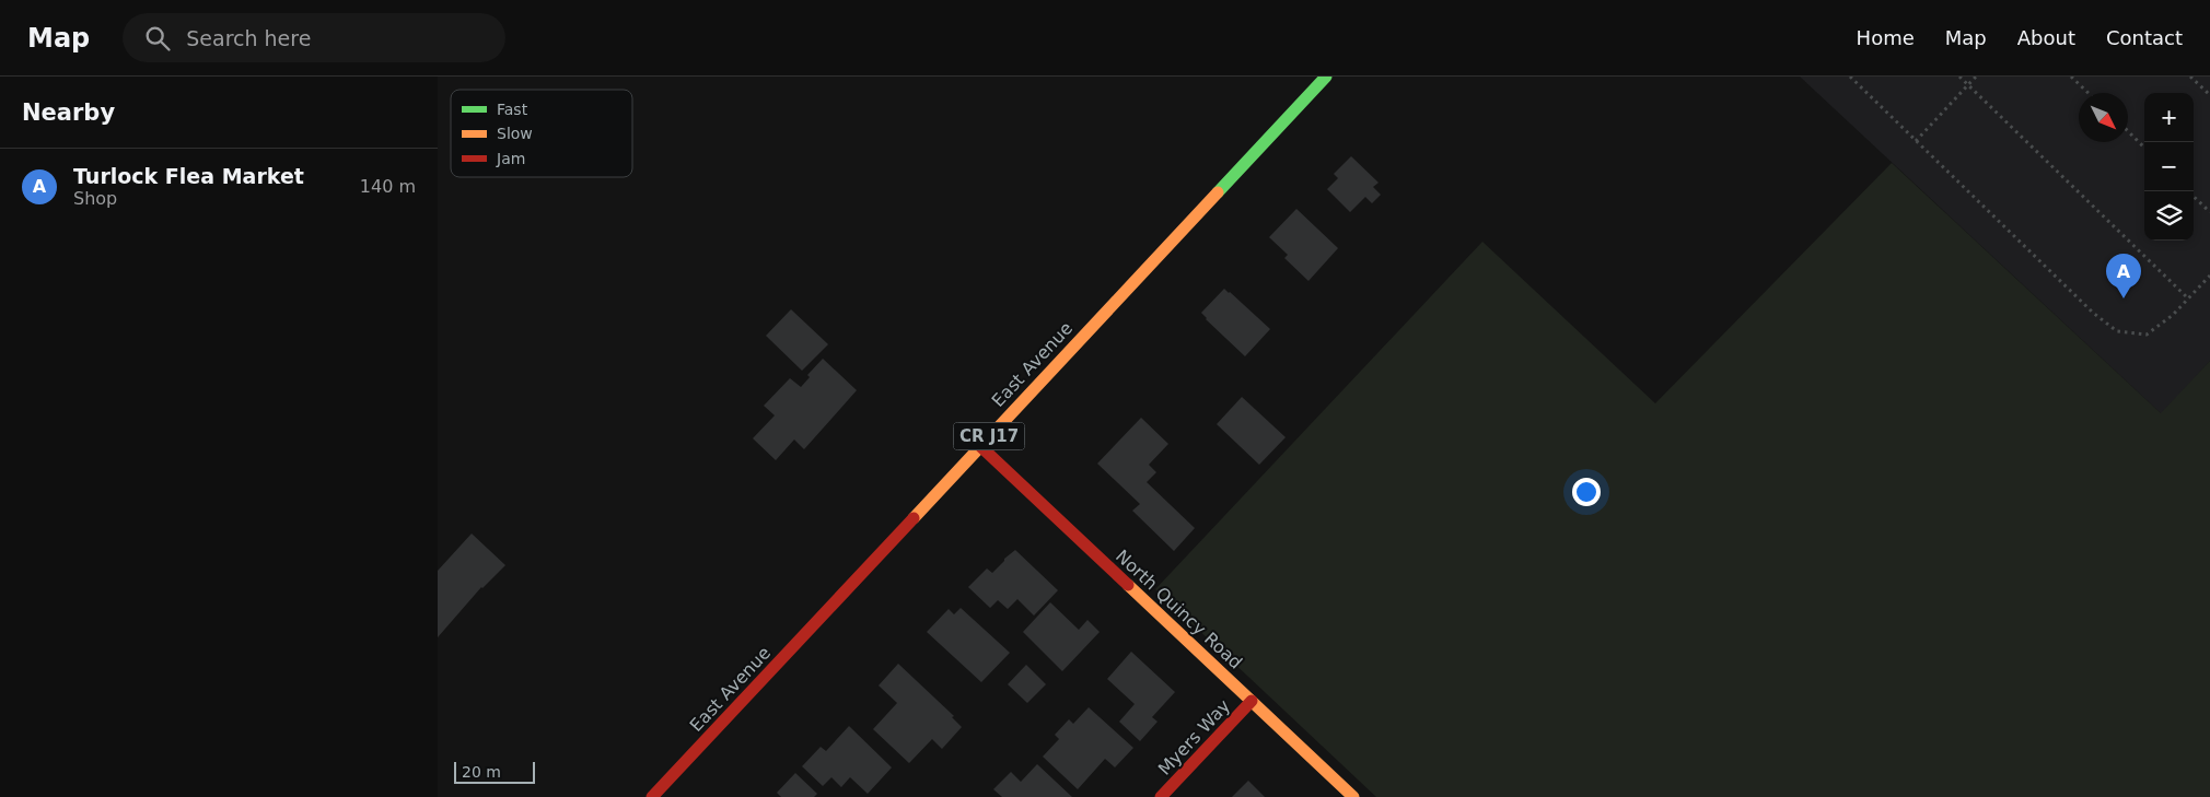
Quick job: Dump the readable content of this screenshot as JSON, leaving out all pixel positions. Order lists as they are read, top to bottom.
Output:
{
  "streets": {
    "main road": [
      "East Avenue",
      "CR J17",
      "North Quincy Road",
      "Myers Way"
    ]
  },
  "crossings": [
    ["East Avenue", "North Quincy Road"],
    ["North Quincy Road", "Myers Way"]
  ],
  "legend": ["Fast", "Slow", "Jam"],
  "scale_bar": "20 m",
  "north": "bottom right",
  "page": {
    "header": "Map",
    "search": "Search here",
    "nav": [
      "Home",
      "Map",
      "About",
      "Contact"
    ],
    "heading": "Nearby",
    "map_buttons": ["+", "−"],
    "list": [
      {
        "mark": "A",
        "name": "Turlock Flea Market",
        "note": "Shop",
        "value": "140 m"
      }
    ],
    "pins": "A",
    "scale": "20 m"
  }
}
